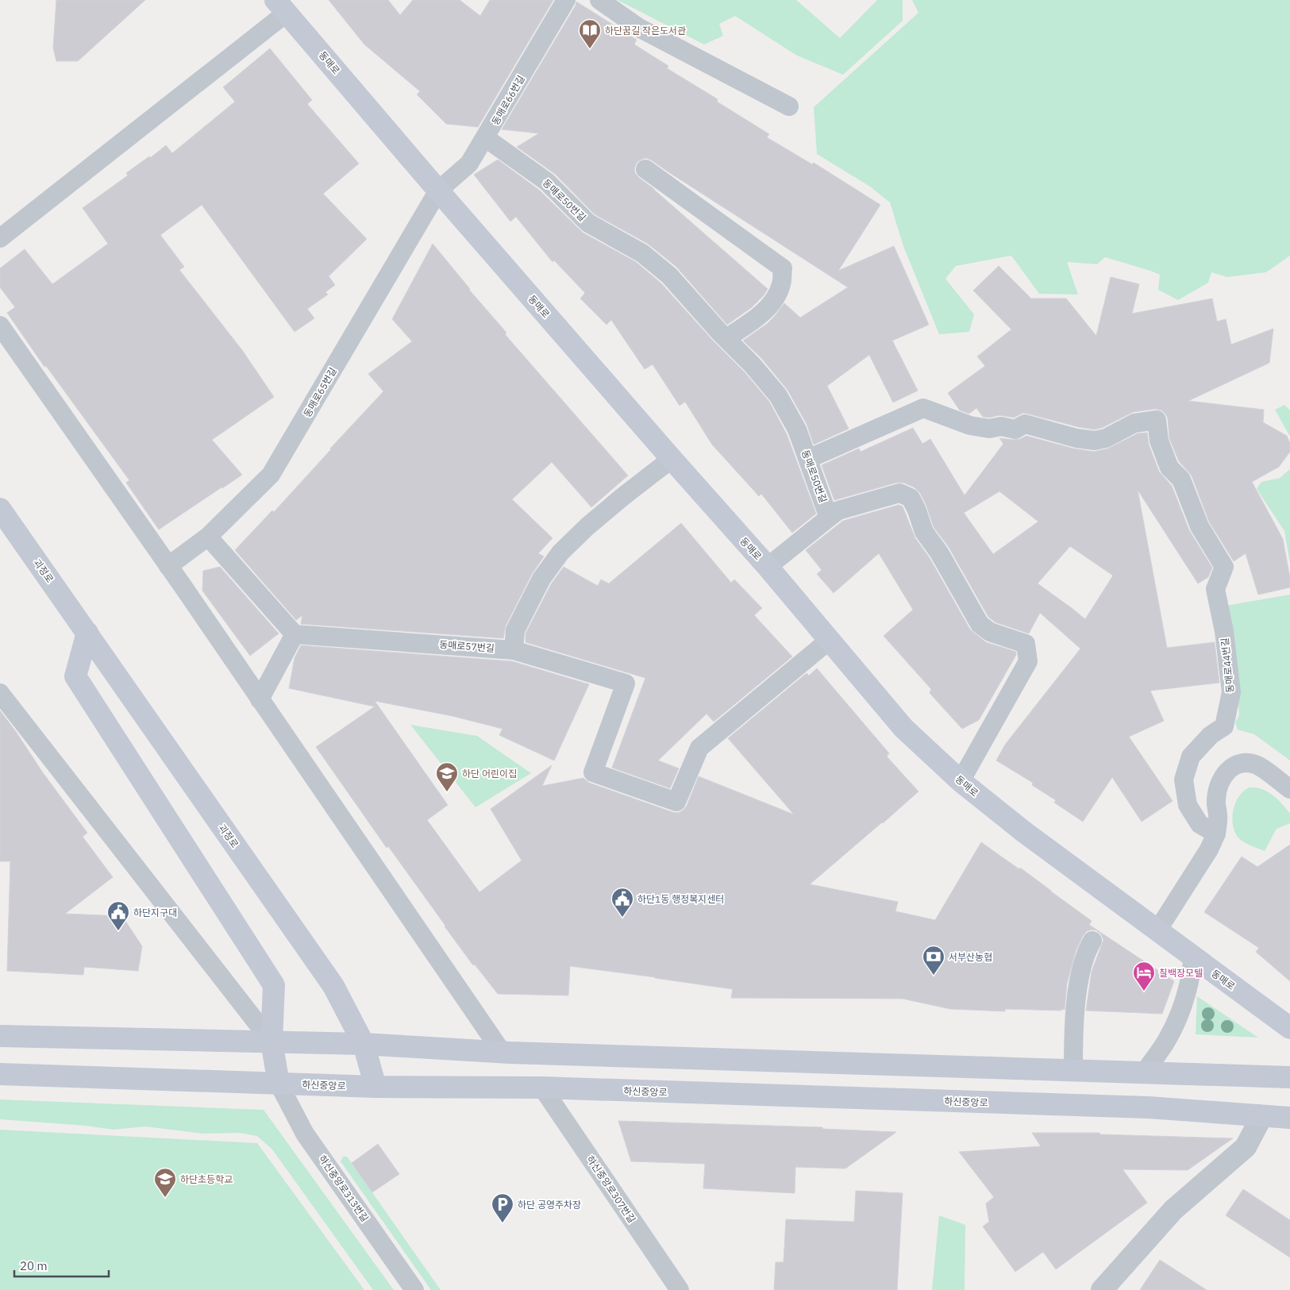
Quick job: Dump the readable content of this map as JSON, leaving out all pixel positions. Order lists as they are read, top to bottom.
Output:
{
  "streets": {
    "street": ["동매로", "괴정로", "하신중앙로"],
    "lane": [
      "동매로66번길",
      "동매로50번길",
      "동매로65번길",
      "동매로57번길",
      "동매로44번길",
      "하신중앙로313번길",
      "하신중앙로307번길"
    ]
  },
  "crossings": [
    ["동매로", "동매로66번길"],
    ["동매로", "동매로50번길"],
    ["동매로", "동매로65번길"],
    ["동매로", "동매로57번길"],
    ["동매로66번길", "동매로50번길"],
    ["동매로66번길", "동매로65번길"],
    ["동매로50번길", "동매로44번길"],
    ["괴정로", "하신중앙로"],
    ["하신중앙로", "하신중앙로313번길"],
    ["하신중앙로", "하신중앙로307번길"]
  ],
  "places": {
    "library": ["하단꿈길 작은도서관"],
    "school or university": ["하단 어린이집", "하단초등학교"],
    "public building": ["하단1동 행정복지센터", "하단지구대"],
    "bank": ["서부산농협"],
    "hotel": ["칠백장모텔"],
    "parking": ["하단 공영주차장"]
  },
  "scale_bar": "20 m"
}
